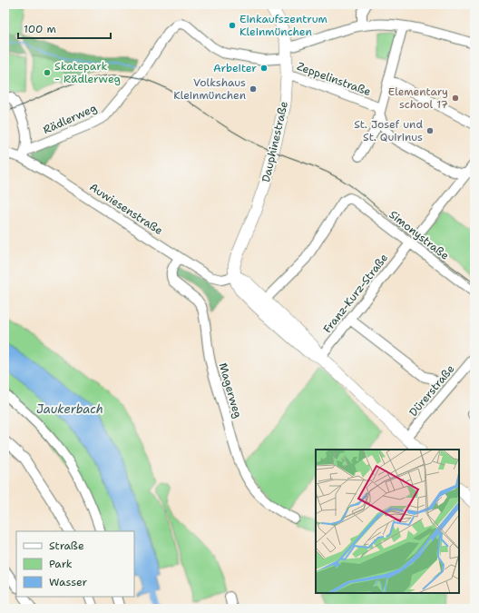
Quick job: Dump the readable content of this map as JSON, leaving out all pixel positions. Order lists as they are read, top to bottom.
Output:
{
  "streets": {
    "main road": ["Dauphinestraße"],
    "street": [
      "Zeppelinstraße",
      "Rädlerweg",
      "Auwiesenstraße",
      "Simonystraße",
      "Franz-Kurz-Straße",
      "Magerweg",
      "Dürerstraße"
    ]
  },
  "crossings": [
    ["Zeppelinstraße", "Dauphinestraße"],
    ["Rädlerweg", "Dauphinestraße"],
    ["Rädlerweg", "Auwiesenstraße"],
    ["Dauphinestraße", "Auwiesenstraße"],
    ["Dauphinestraße", "Simonystraße"],
    ["Dauphinestraße", "Franz-Kurz-Straße"],
    ["Dauphinestraße", "Dürerstraße"],
    ["Auwiesenstraße", "Magerweg"],
    ["Simonystraße", "Franz-Kurz-Straße"]
  ],
  "water": ["Jaukerbach"],
  "places": [
    "Einkaufszentrum Kleinmünchen",
    "Arbeiter",
    "Skatepark - Rädlerweg",
    "Volkshaus Kleinmünchen",
    "Elementary school 17",
    "St. Josef und St. Quirinus"
  ],
  "legend": ["Straße", "Park", "Wasser"],
  "scale_bar": "100 m"
}
